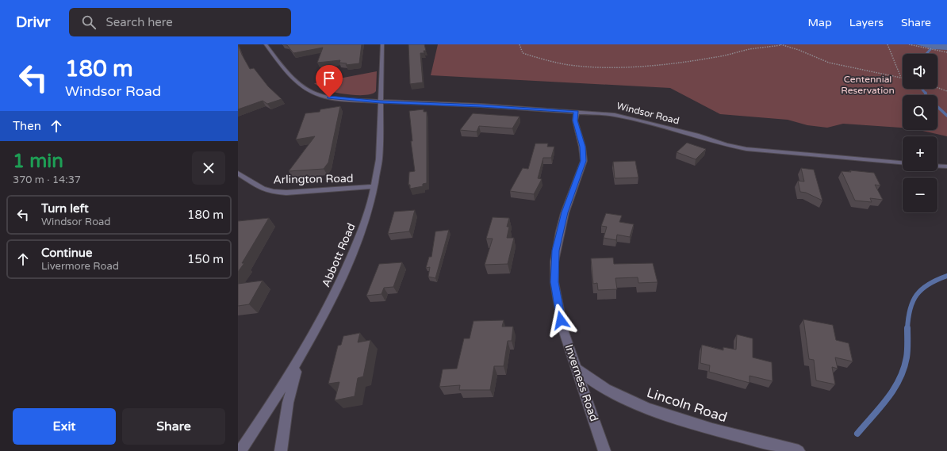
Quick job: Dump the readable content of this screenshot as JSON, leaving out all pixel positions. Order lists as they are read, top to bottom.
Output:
{
  "streets": {
    "street": [
      "Windsor Road",
      "Arlington Road",
      "Abbott Road",
      "Inverness Road",
      "Lincoln Road"
    ]
  },
  "crossings": [
    ["Windsor Road", "Abbott Road"],
    ["Windsor Road", "Inverness Road"],
    ["Arlington Road", "Abbott Road"],
    ["Inverness Road", "Lincoln Road"]
  ],
  "parks": ["Centennial Reservation"],
  "page": {
    "header": "Drivr",
    "search": "Search here",
    "nav": ["Map", "Layers", "Share"],
    "turn": ["180 m", "Windsor Road"],
    "map_buttons": ["+", "−"],
    "then": "Then",
    "heading": ["1 min", "370 m · 14:37"],
    "list": [
      {
        "name": "Turn left",
        "note": "Windsor Road",
        "value": "180 m"
      },
      {
        "name": "Continue",
        "note": "Livermore Road",
        "value": "150 m"
      }
    ],
    "buttons": ["Exit", "Share"]
  }
}
